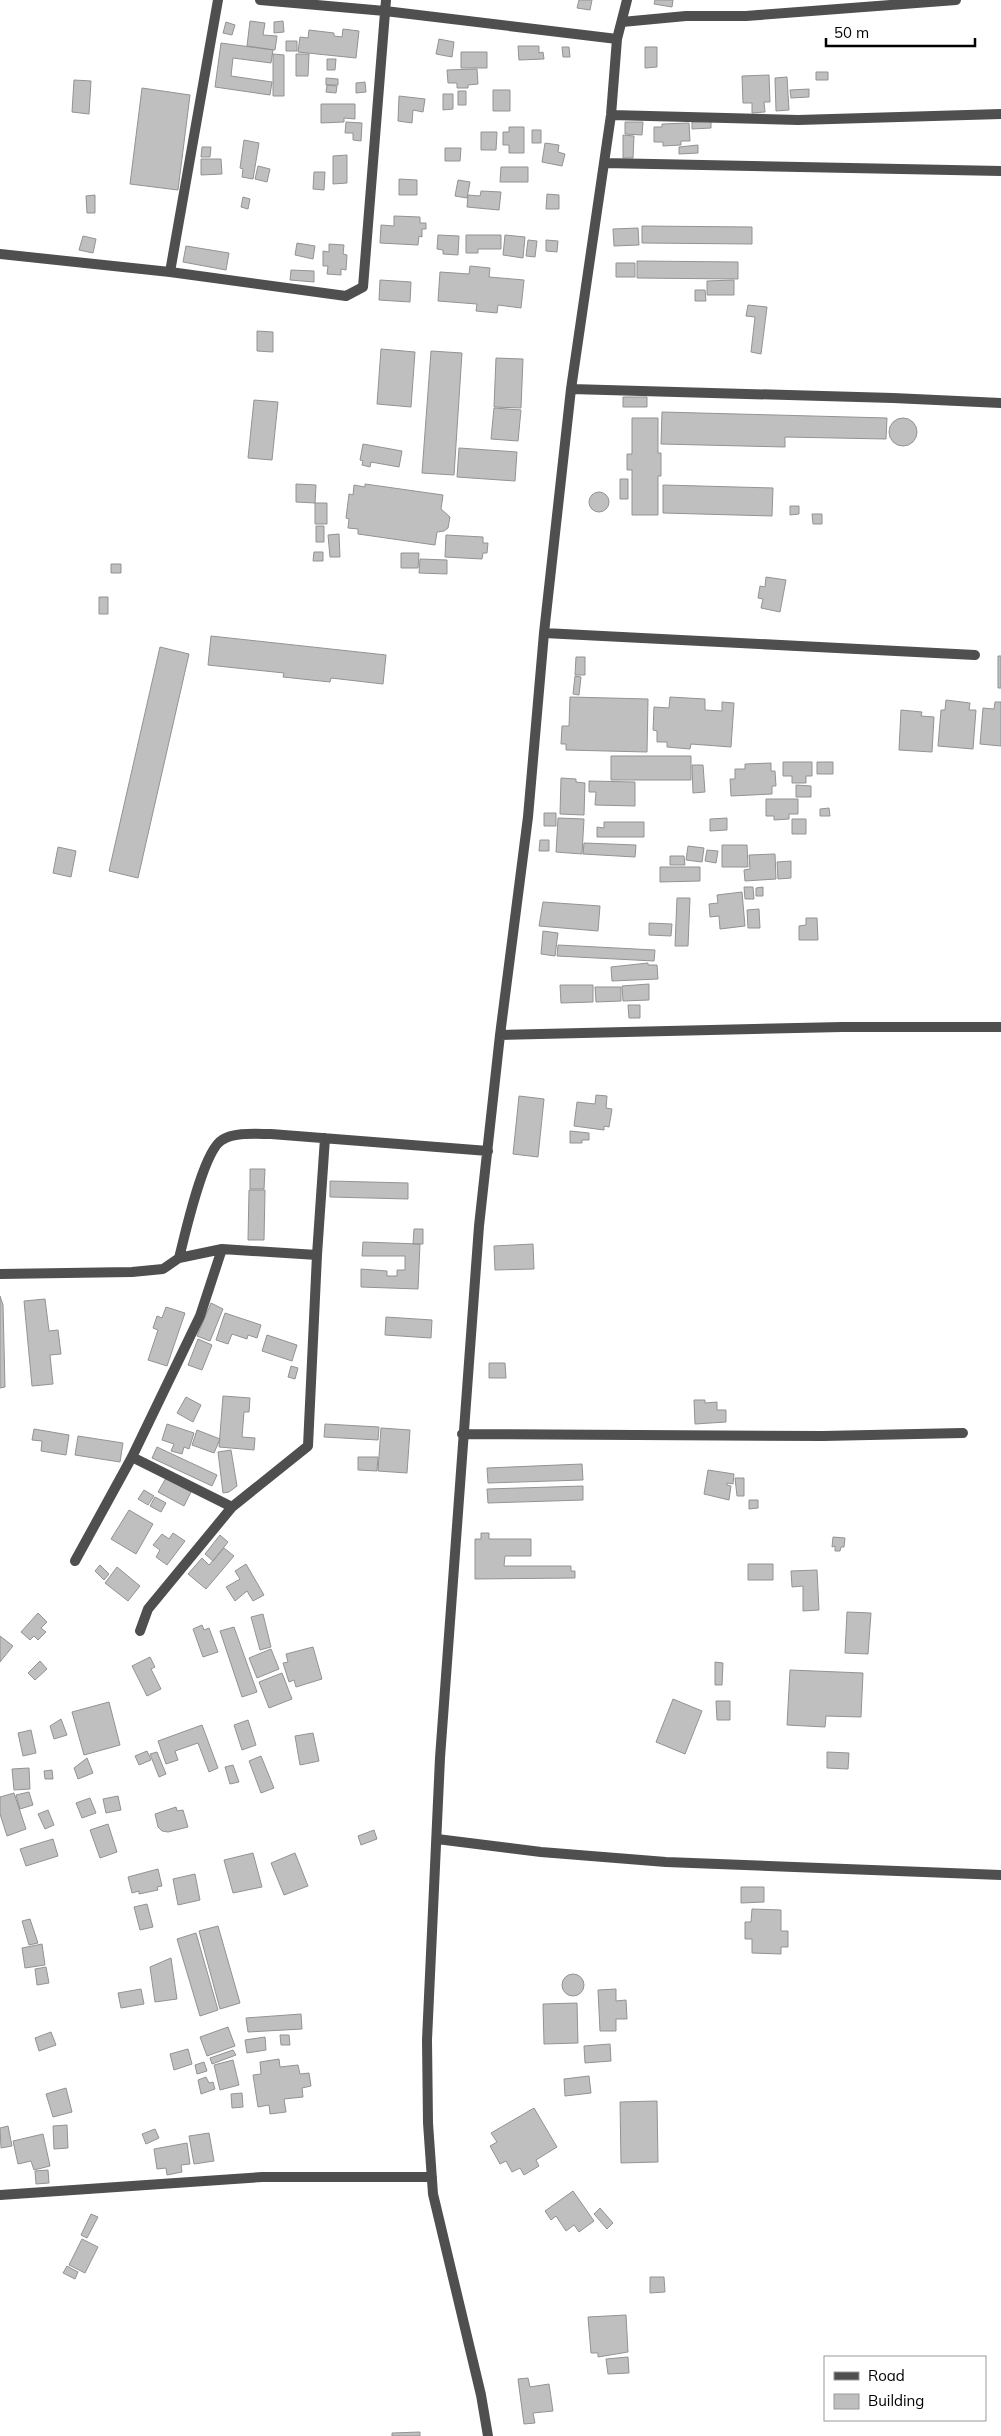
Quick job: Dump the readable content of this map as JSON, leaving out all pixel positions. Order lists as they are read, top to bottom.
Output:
{
  "legend": ["Road", "Building"],
  "scale_bar": "50 m"
}
